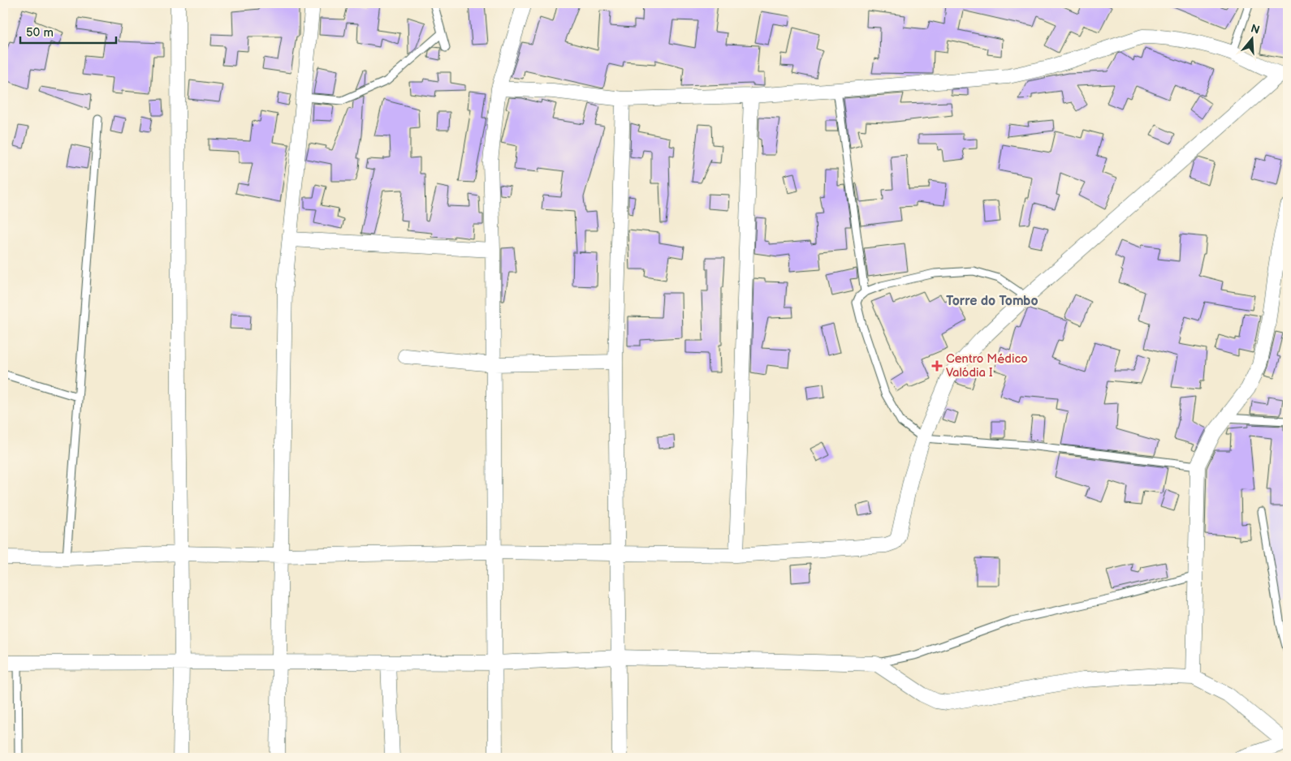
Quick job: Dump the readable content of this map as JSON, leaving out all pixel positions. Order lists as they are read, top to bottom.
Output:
{
  "districts": ["Torre do Tombo"],
  "places": {
    "health": ["Centro Médico Valódia I"]
  },
  "scale_bar": "50 m",
  "north": "top"
}
